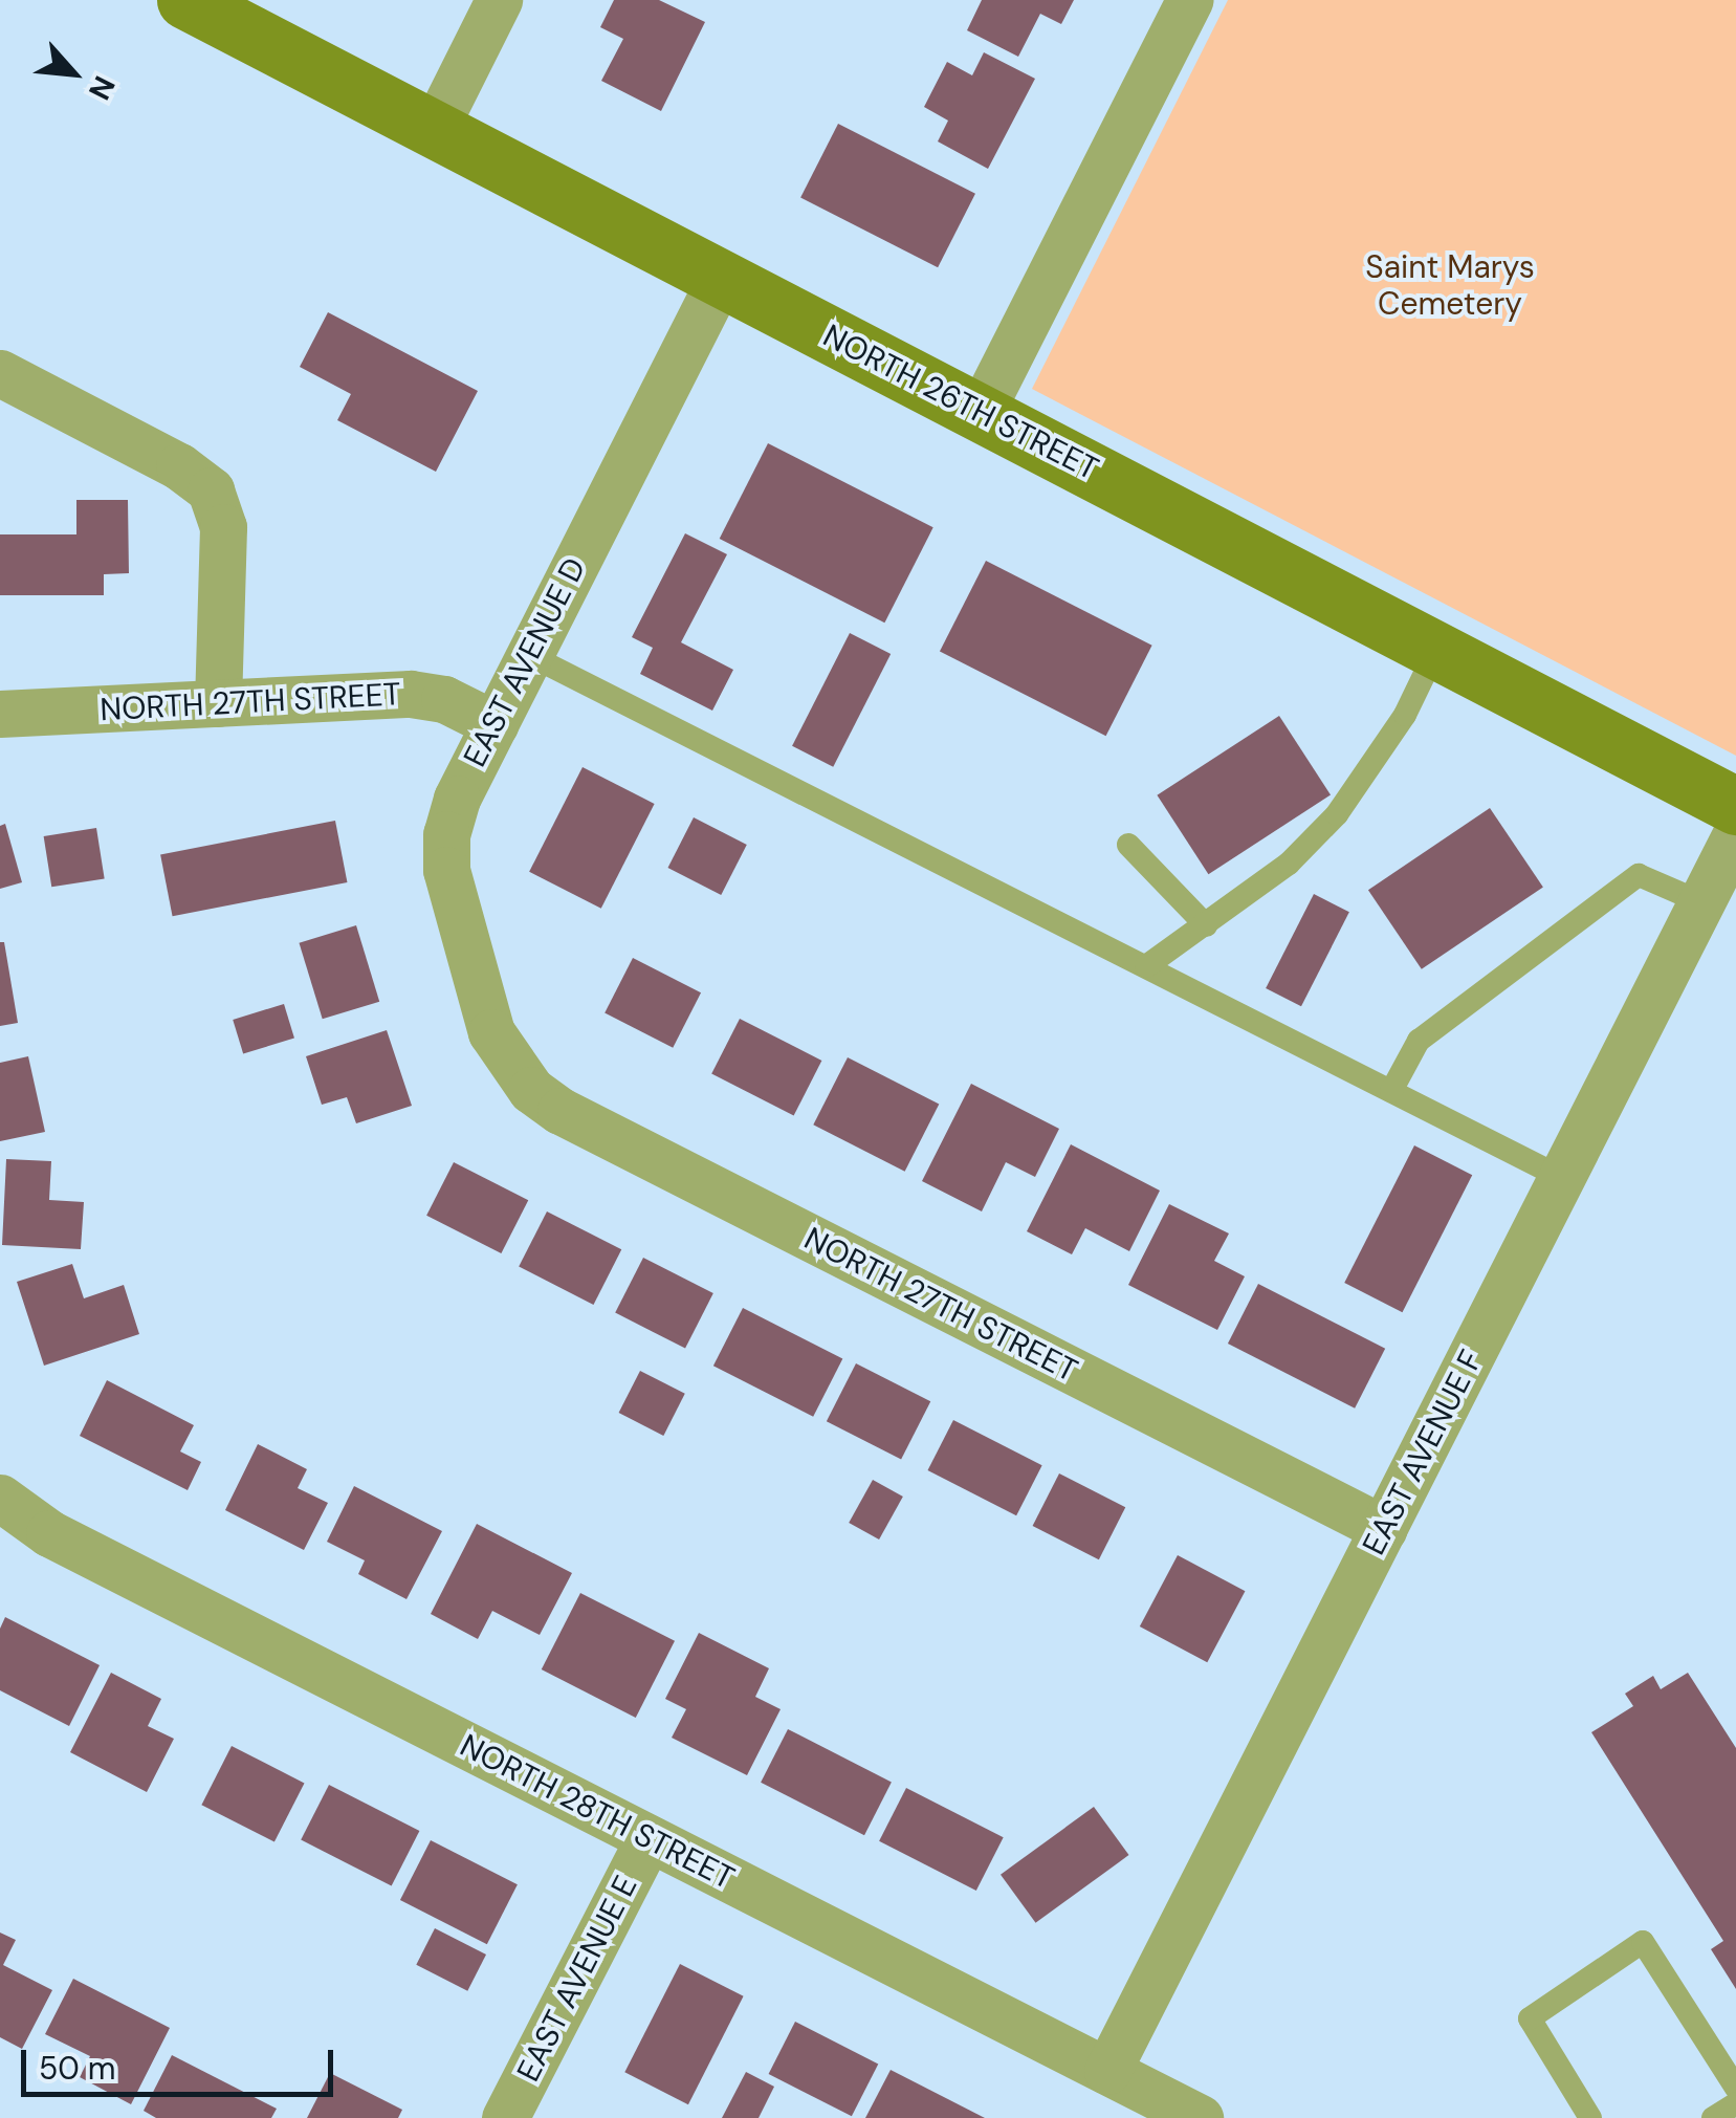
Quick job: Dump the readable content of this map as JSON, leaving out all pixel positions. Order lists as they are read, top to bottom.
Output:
{
  "streets": {
    "street": [
      "NORTH 26TH STREET",
      "EAST AVENUE D",
      "NORTH 27TH STREET",
      "EAST AVENUE F",
      "NORTH 28TH STREET",
      "EAST AVENUE E"
    ]
  },
  "crossings": [
    ["NORTH 26TH STREET", "EAST AVENUE D"],
    ["EAST AVENUE D", "NORTH 27TH STREET"],
    ["NORTH 27TH STREET", "EAST AVENUE F"],
    ["EAST AVENUE F", "NORTH 28TH STREET"],
    ["NORTH 28TH STREET", "EAST AVENUE E"]
  ],
  "parks": ["Saint Marys Cemetery"],
  "scale_bar": "50 m",
  "north": "bottom right"
}
